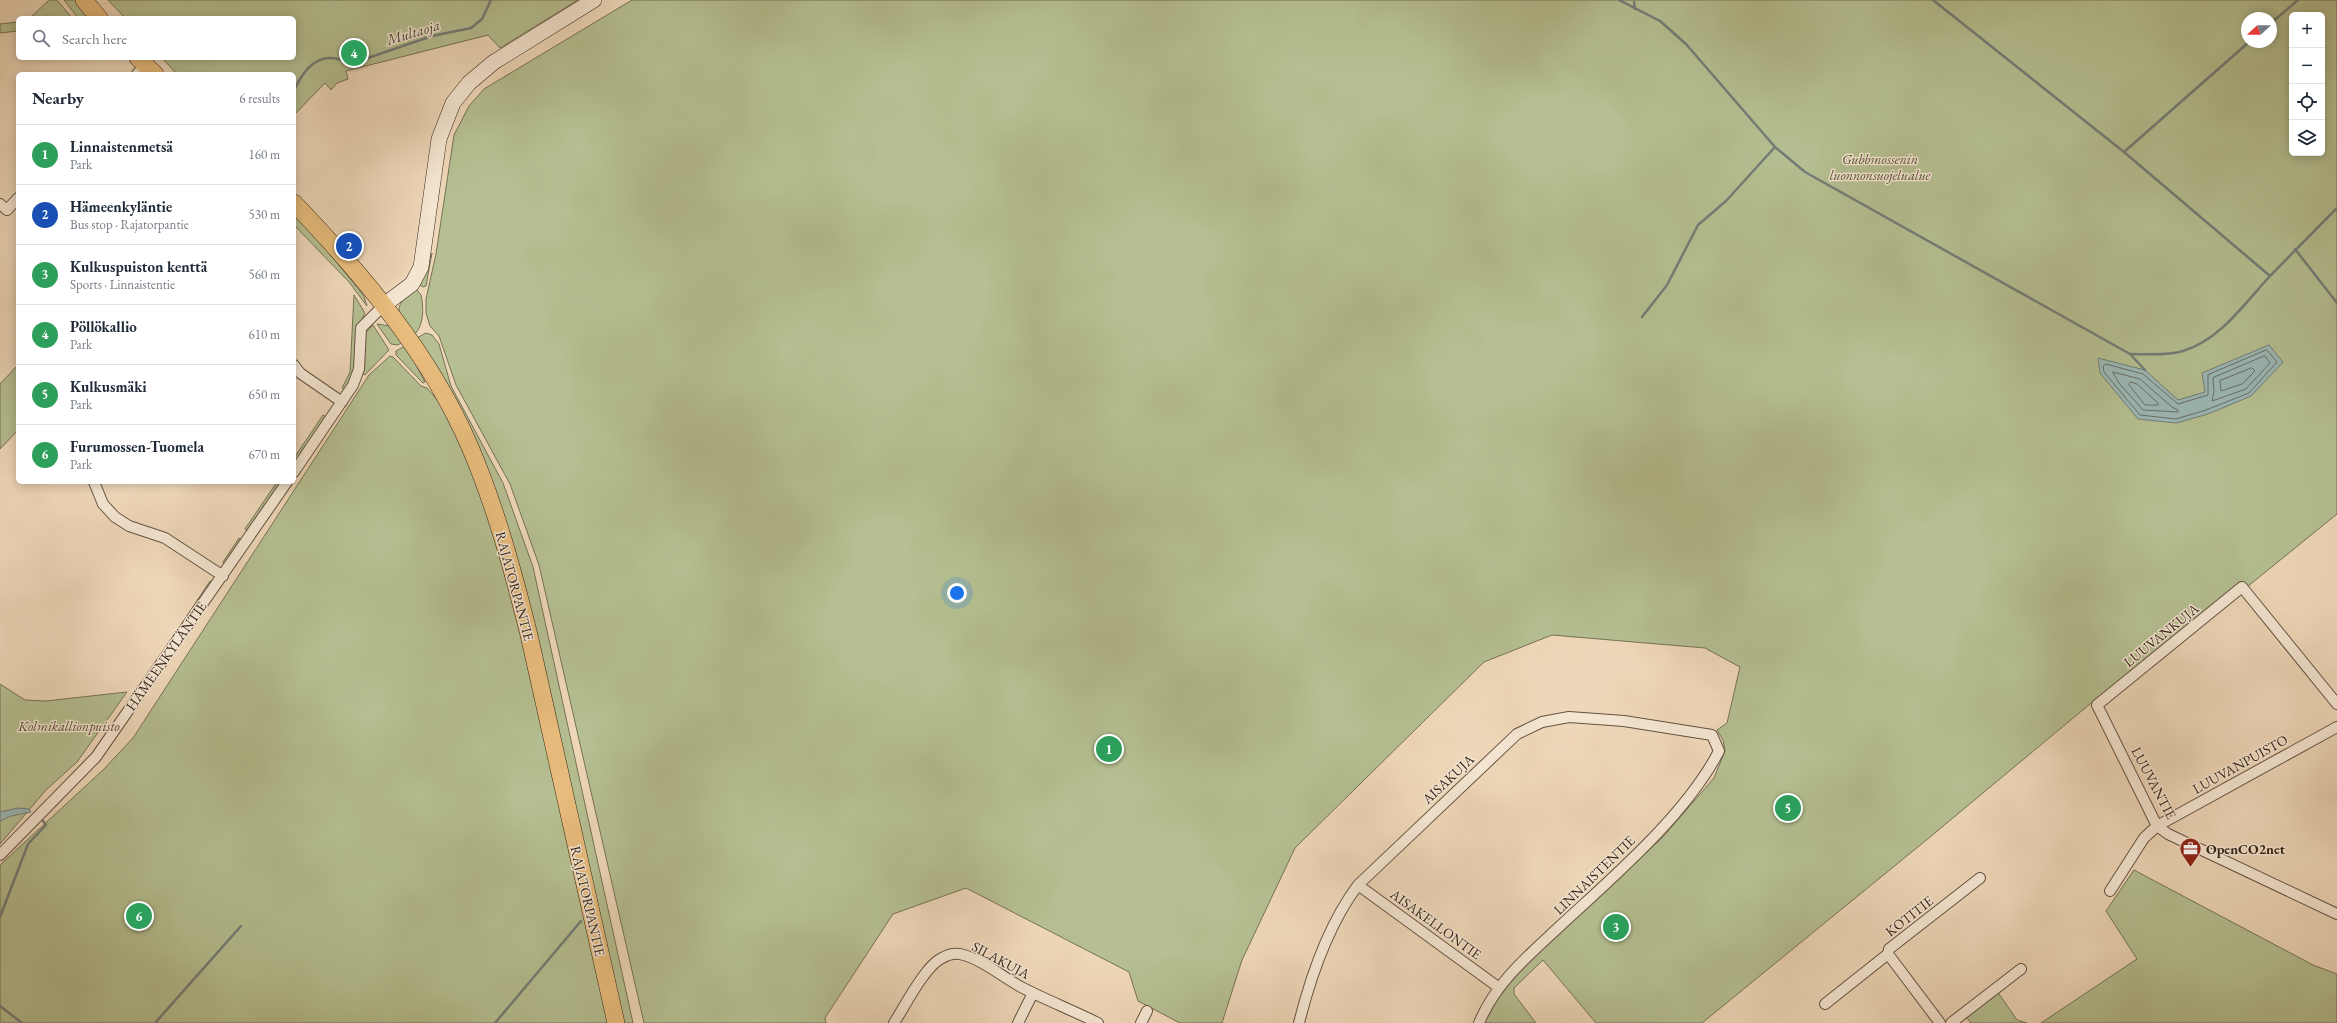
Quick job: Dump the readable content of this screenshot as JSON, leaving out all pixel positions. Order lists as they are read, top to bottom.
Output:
{
  "streets": {
    "main road": ["RAJATORPANTIE"],
    "street": [
      "LUUVANKUJA",
      "HÄMEENKYLÄNTIE",
      "LUUVANPUISTO",
      "AISAKUJA",
      "LUUVANTIE",
      "LINNAISTENTIE",
      "KOTITIE",
      "AISAKELLONTIE",
      "SILAKUJA"
    ]
  },
  "crossings": [
    ["LUUVANKUJA", "LUUVANTIE"],
    ["LUUVANPUISTO", "LUUVANTIE"],
    ["AISAKUJA", "LINNAISTENTIE"],
    ["AISAKUJA", "AISAKELLONTIE"],
    ["LINNAISTENTIE", "AISAKELLONTIE"]
  ],
  "water": ["Multaoja"],
  "parks": ["Gubbmossenin luonnonsuojelualue", "Kolmikallionpuisto"],
  "places": {
    "office": ["OpenCO2net"]
  },
  "north": "left",
  "page": {
    "map_buttons": ["+", "−"],
    "search": "Search here",
    "pins": [
      "4",
      "2",
      "1",
      "5",
      "6",
      "3"
    ],
    "heading": ["Nearby", "6 results"],
    "list": [
      {
        "mark": "1",
        "name": "Linnaistenmetsä",
        "note": "Park",
        "value": "160 m"
      },
      {
        "mark": "2",
        "name": "Hämeenkyläntie",
        "note": "Bus stop · Rajatorpantie",
        "value": "530 m"
      },
      {
        "mark": "3",
        "name": "Kulkuspuiston kenttä",
        "note": "Sports · Linnaistentie",
        "value": "560 m"
      },
      {
        "mark": "4",
        "name": "Pöllökallio",
        "note": "Park",
        "value": "610 m"
      },
      {
        "mark": "5",
        "name": "Kulkusmäki",
        "note": "Park",
        "value": "650 m"
      },
      {
        "mark": "6",
        "name": "Furumossen-Tuomela",
        "note": "Park",
        "value": "670 m"
      }
    ]
  }
}
